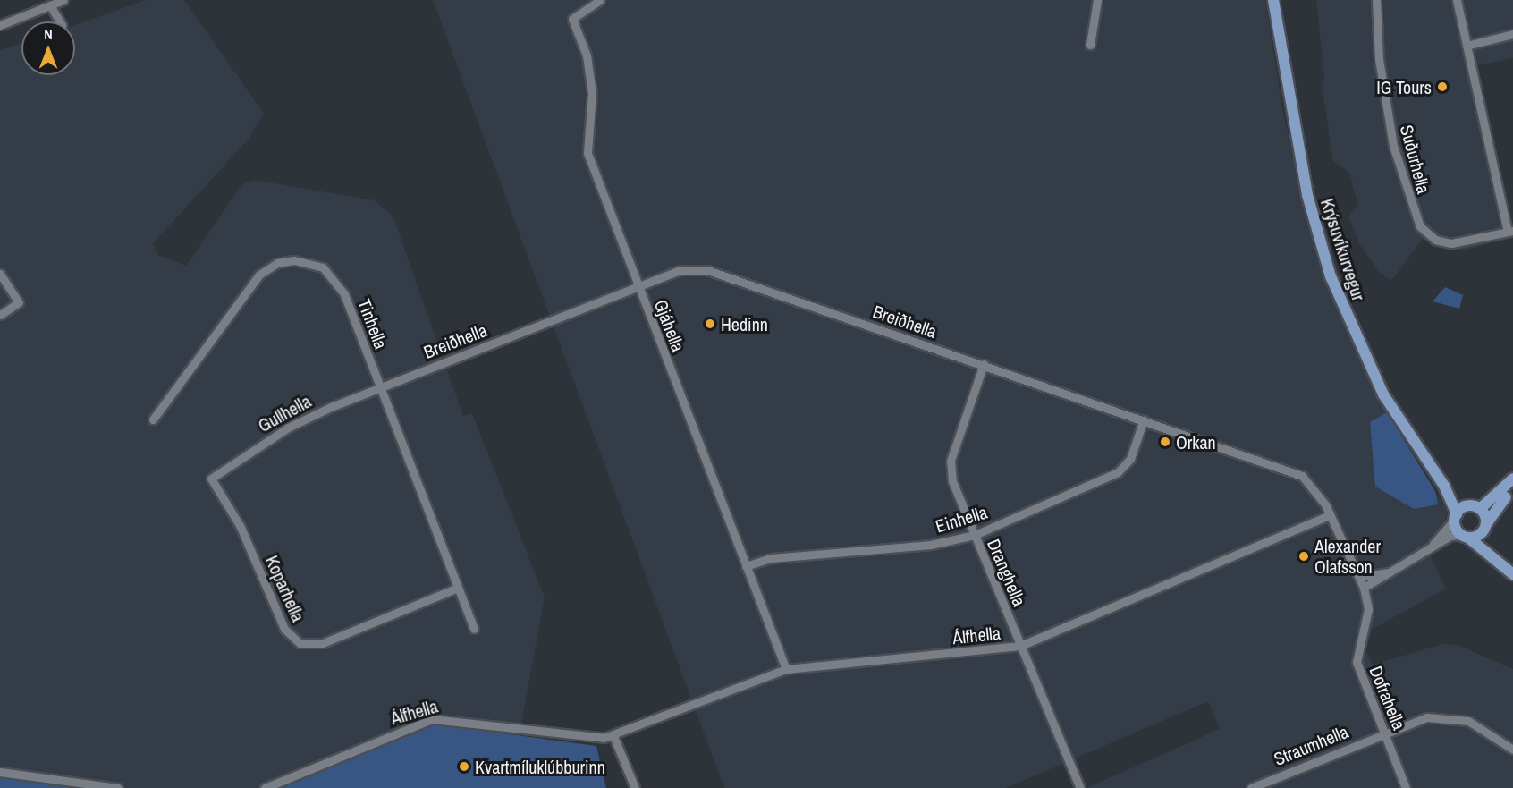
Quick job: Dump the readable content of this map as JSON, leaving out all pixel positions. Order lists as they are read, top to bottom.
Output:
{
  "streets": {
    "main road": ["Krýsuvíkurvegur"],
    "street": [
      "Suðurhella",
      "Breiðhella",
      "Tinhella",
      "Gjáhella",
      "Gullhella",
      "Einhella",
      "Dranghella",
      "Koparhella",
      "Álfhella",
      "Dofrahella",
      "Straumhella"
    ]
  },
  "crossings": [
    ["Breiðhella", "Tinhella"],
    ["Breiðhella", "Gjáhella"],
    ["Breiðhella", "Gullhella"],
    ["Breiðhella", "Einhella"],
    ["Breiðhella", "Dranghella"],
    ["Breiðhella", "Álfhella"],
    ["Breiðhella", "Dofrahella"],
    ["Tinhella", "Gullhella"],
    ["Tinhella", "Koparhella"],
    ["Gjáhella", "Einhella"],
    ["Gjáhella", "Álfhella"],
    ["Gullhella", "Koparhella"],
    ["Einhella", "Dranghella"],
    ["Dranghella", "Álfhella"],
    ["Dofrahella", "Straumhella"]
  ],
  "places": [
    "IG Tours",
    "Hedinn",
    "Orkan",
    "Alexander Olafsson",
    "Kvartmíluklúbburinn"
  ],
  "north": "top"
}
